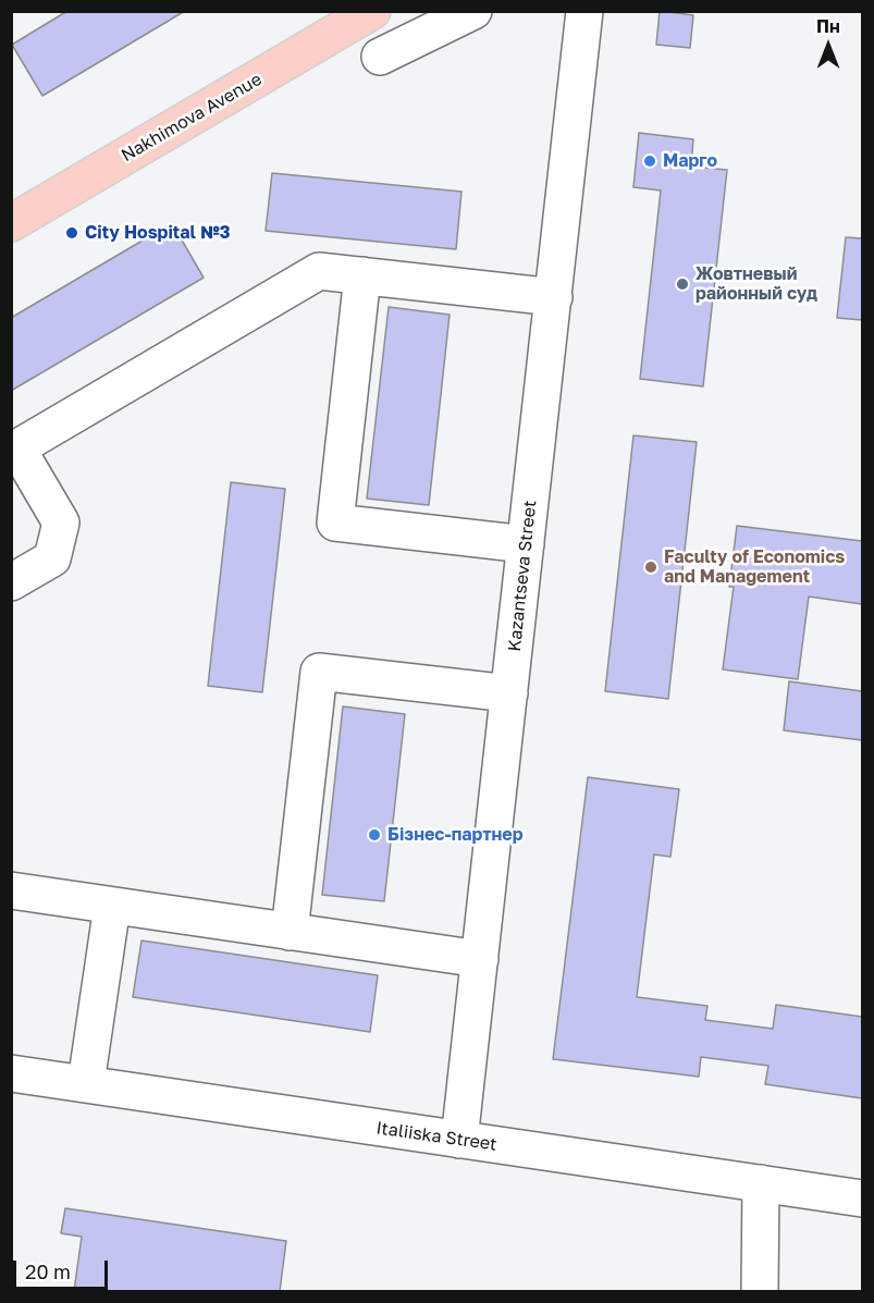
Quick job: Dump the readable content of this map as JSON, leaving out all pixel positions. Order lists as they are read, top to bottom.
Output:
{
  "streets": {
    "main road": ["Nakhimova Avenue"],
    "street": ["Kazantseva Street", "Italiiska Street"]
  },
  "crossings": [
    ["Kazantseva Street", "Italiiska Street"]
  ],
  "places": [
    "Марго",
    "City Hospital №3",
    "Жовтневый районный суд",
    "Faculty of Economics and Management",
    "Бізнес-партнер"
  ],
  "scale_bar": "20 m",
  "north": "top"
}
